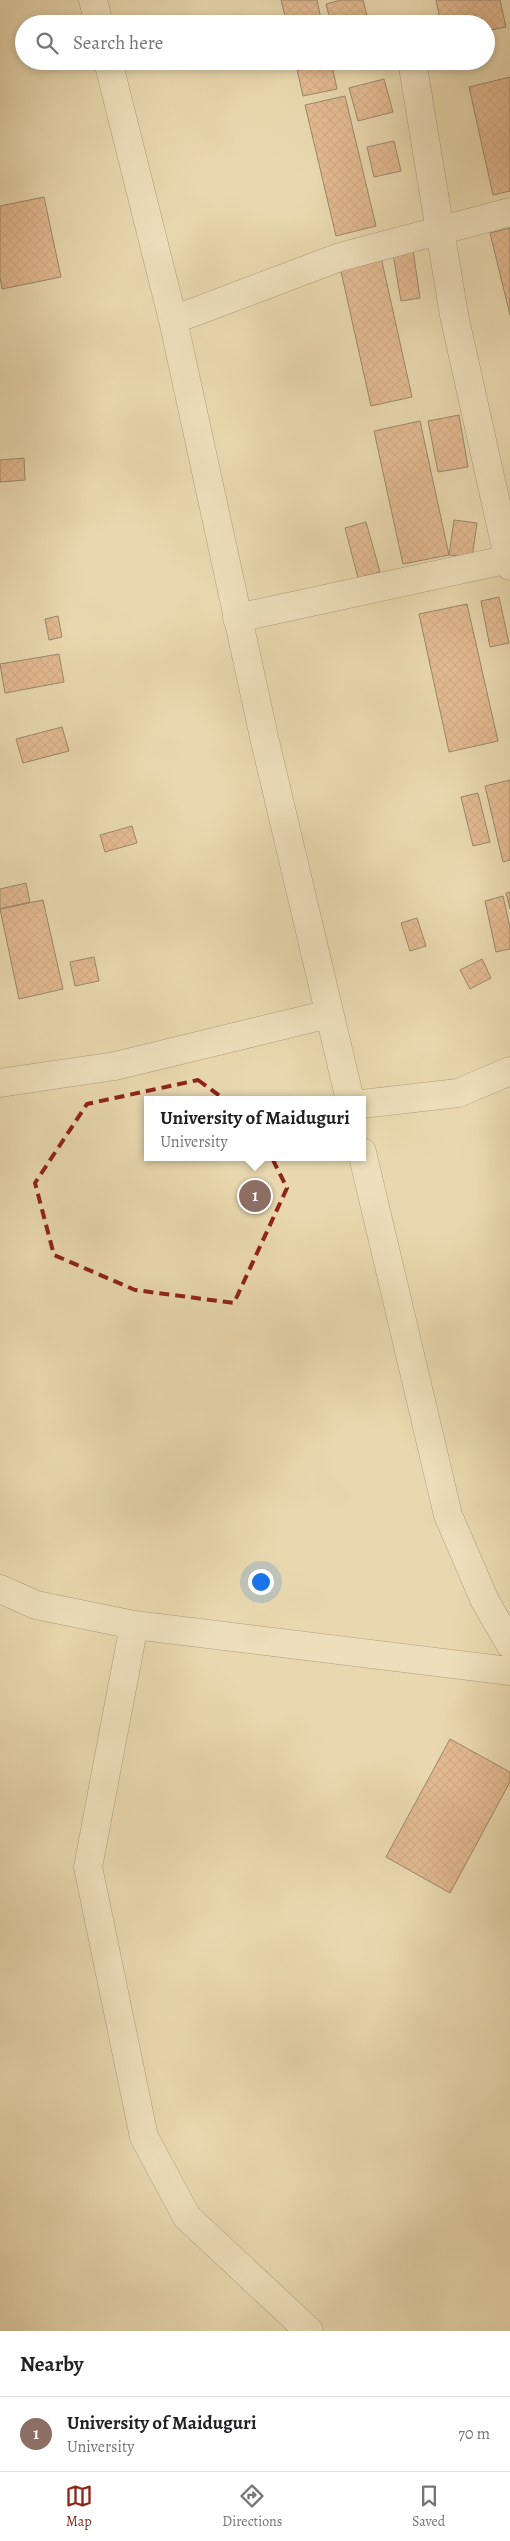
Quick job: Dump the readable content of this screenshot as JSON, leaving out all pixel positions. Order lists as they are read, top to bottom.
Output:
{
  "page": {
    "search": "Search here",
    "popup": ["University of Maiduguri", "University"],
    "pins": "1",
    "heading": "Nearby",
    "list": [
      {
        "mark": "1",
        "name": "University of Maiduguri",
        "note": "University",
        "value": "70 m"
      }
    ],
    "nav": ["Map", "Directions", "Saved"]
  }
}
